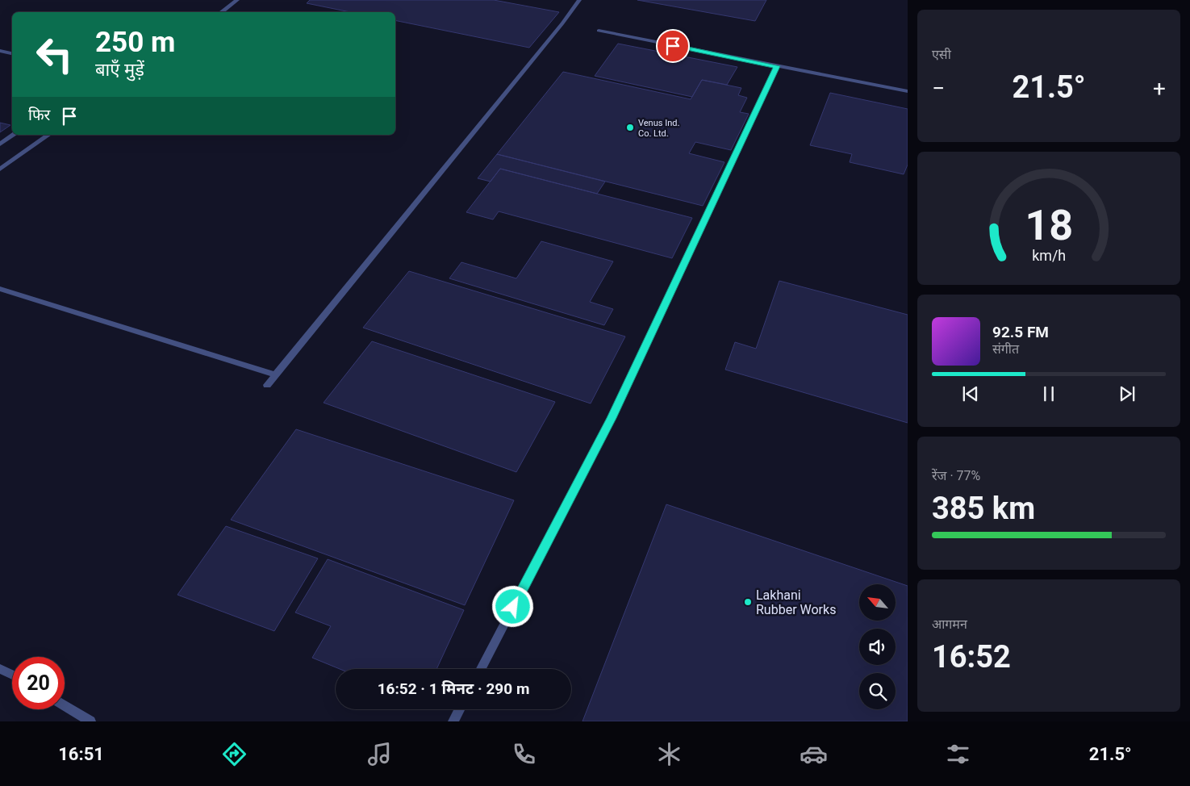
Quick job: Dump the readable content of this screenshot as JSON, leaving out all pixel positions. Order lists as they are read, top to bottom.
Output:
{
  "places": ["Venus Ind. Co. Ltd.", "Lakhani Rubber Works"],
  "north": "top left",
  "page": {
    "tile": [
      "एसी",
      ["रेंज · 77%", "385 km"],
      ["आगमन", "16:52"]
    ],
    "turn": ["250 m", "बाएँ मुड़ें"],
    "heat": ["−", "21.5°", "+"],
    "then": "फिर",
    "song": ["92.5 FM", "संगीत"],
    "limit": "20",
    "trip": "16:52 · 1 मिनट · 290 m",
    "tabs": ["16:51", "21.5°"],
    "gauge": ["18", "km/h"]
  }
}
